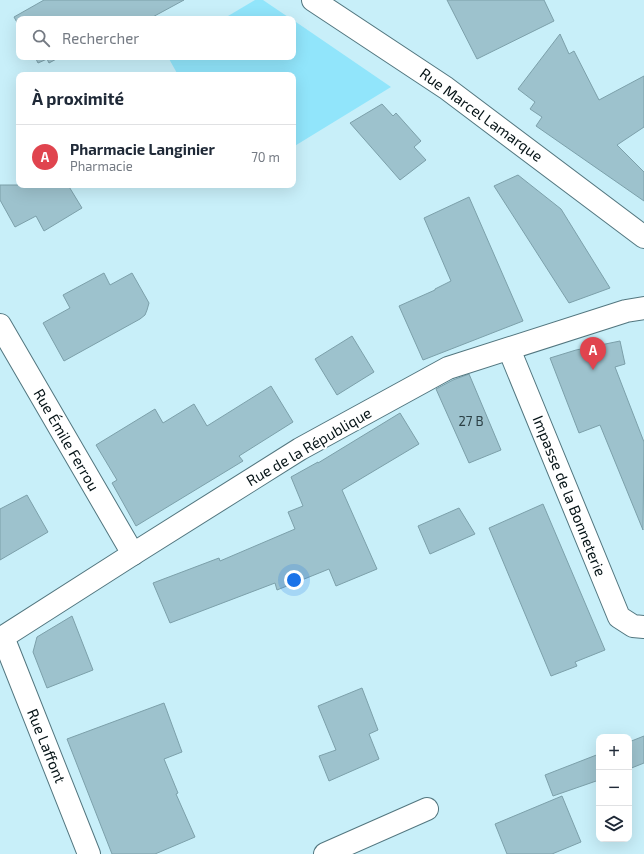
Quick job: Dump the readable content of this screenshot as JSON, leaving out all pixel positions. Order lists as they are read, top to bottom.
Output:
{
  "streets": {
    "street": [
      "Rue Marcel Lamarque",
      "Rue Émile Ferrou",
      "Rue de la République",
      "Impasse de la Bonneterie",
      "Rue Laffont"
    ]
  },
  "crossings": [
    ["Rue Émile Ferrou", "Rue de la République"],
    ["Rue de la République", "Impasse de la Bonneterie"],
    ["Rue de la République", "Rue Laffont"]
  ],
  "house_numbers": ["27 B"],
  "page": {
    "search": "Rechercher",
    "heading": "À proximité",
    "list": [
      {
        "mark": "A",
        "name": "Pharmacie Langinier",
        "note": "Pharmacie",
        "value": "70 m"
      }
    ],
    "pins": "A",
    "map_buttons": ["+", "−"]
  }
}
